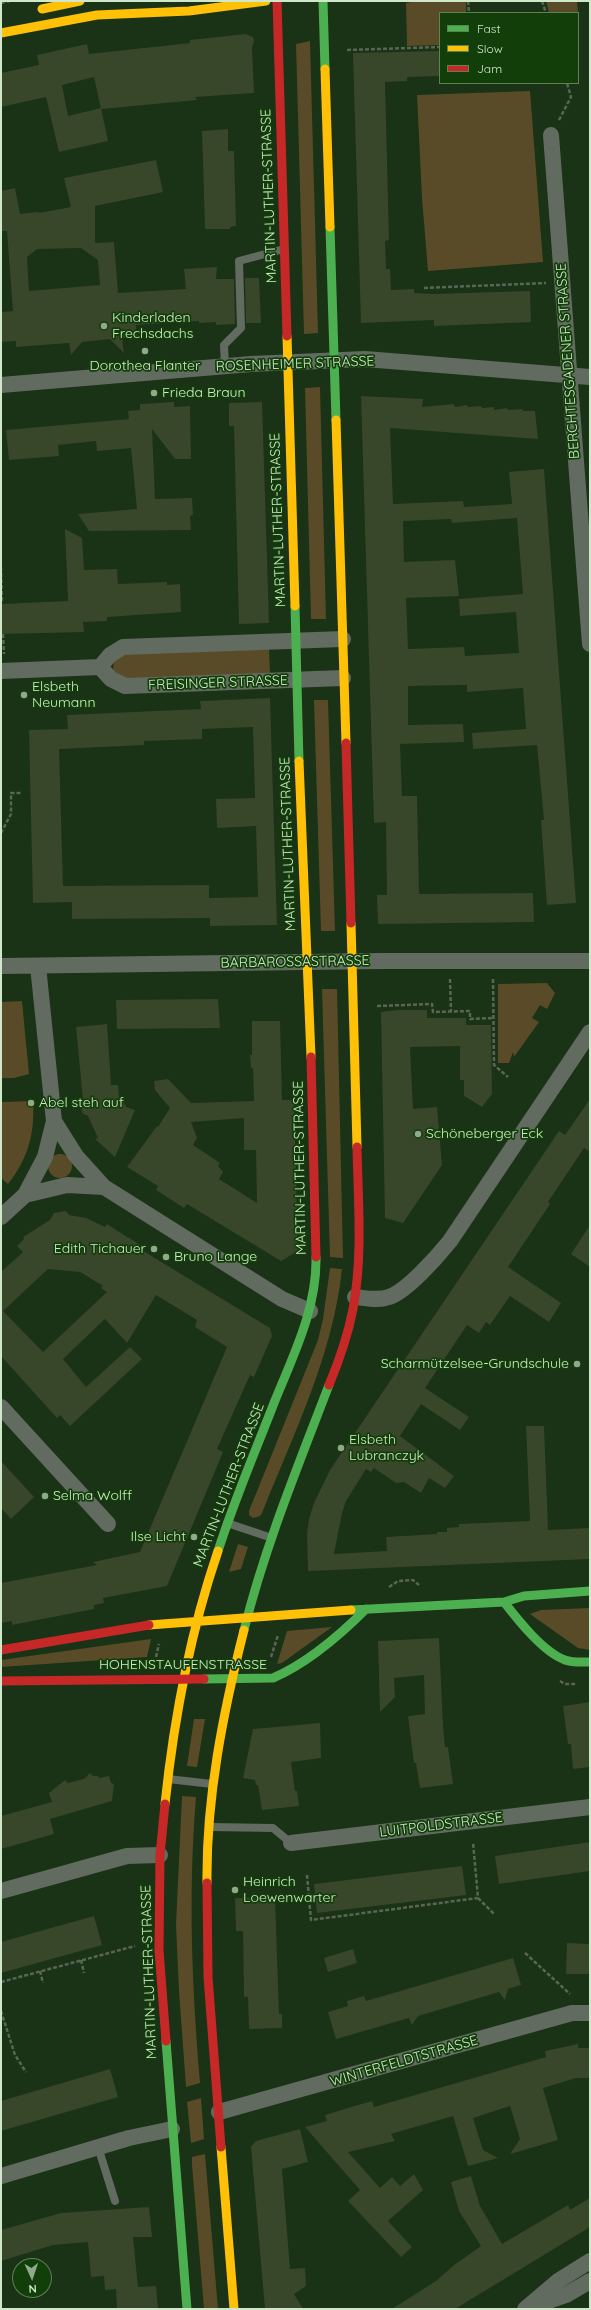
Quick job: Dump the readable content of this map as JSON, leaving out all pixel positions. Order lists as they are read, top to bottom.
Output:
{
  "streets": {
    "main road": ["MARTIN-LUTHER-STRASSE", "HOHENSTAUFENSTRASSE"],
    "street": [
      "BERCHTESGADENER STRASSE",
      "ROSENHEIMER STRASSE",
      "FREISINGER STRASSE",
      "BARBAROSSASTRASSE",
      "LUITPOLDSTRASSE",
      "WINTERFELDTSTRASSE"
    ]
  },
  "crossings": [
    ["MARTIN-LUTHER-STRASSE", "ROSENHEIMER STRASSE"],
    ["MARTIN-LUTHER-STRASSE", "FREISINGER STRASSE"],
    ["MARTIN-LUTHER-STRASSE", "BARBAROSSASTRASSE"],
    ["MARTIN-LUTHER-STRASSE", "HOHENSTAUFENSTRASSE"],
    ["BERCHTESGADENER STRASSE", "ROSENHEIMER STRASSE"]
  ],
  "places": [
    "Kinderladen Frechsdachs",
    "Dorothea Flanter",
    "Frieda Braun",
    "Elsbeth Neumann",
    "Abel steh auf",
    "Schöneberger Eck",
    "Edith Tichauer",
    "Bruno Lange",
    "Scharmützelsee-Grundschule",
    "Elsbeth Lubranczyk",
    "Selma Wolff",
    "Ilse Licht",
    "Heinrich Loewenwarter"
  ],
  "legend": ["Fast", "Slow", "Jam"],
  "north": "bottom"
}
